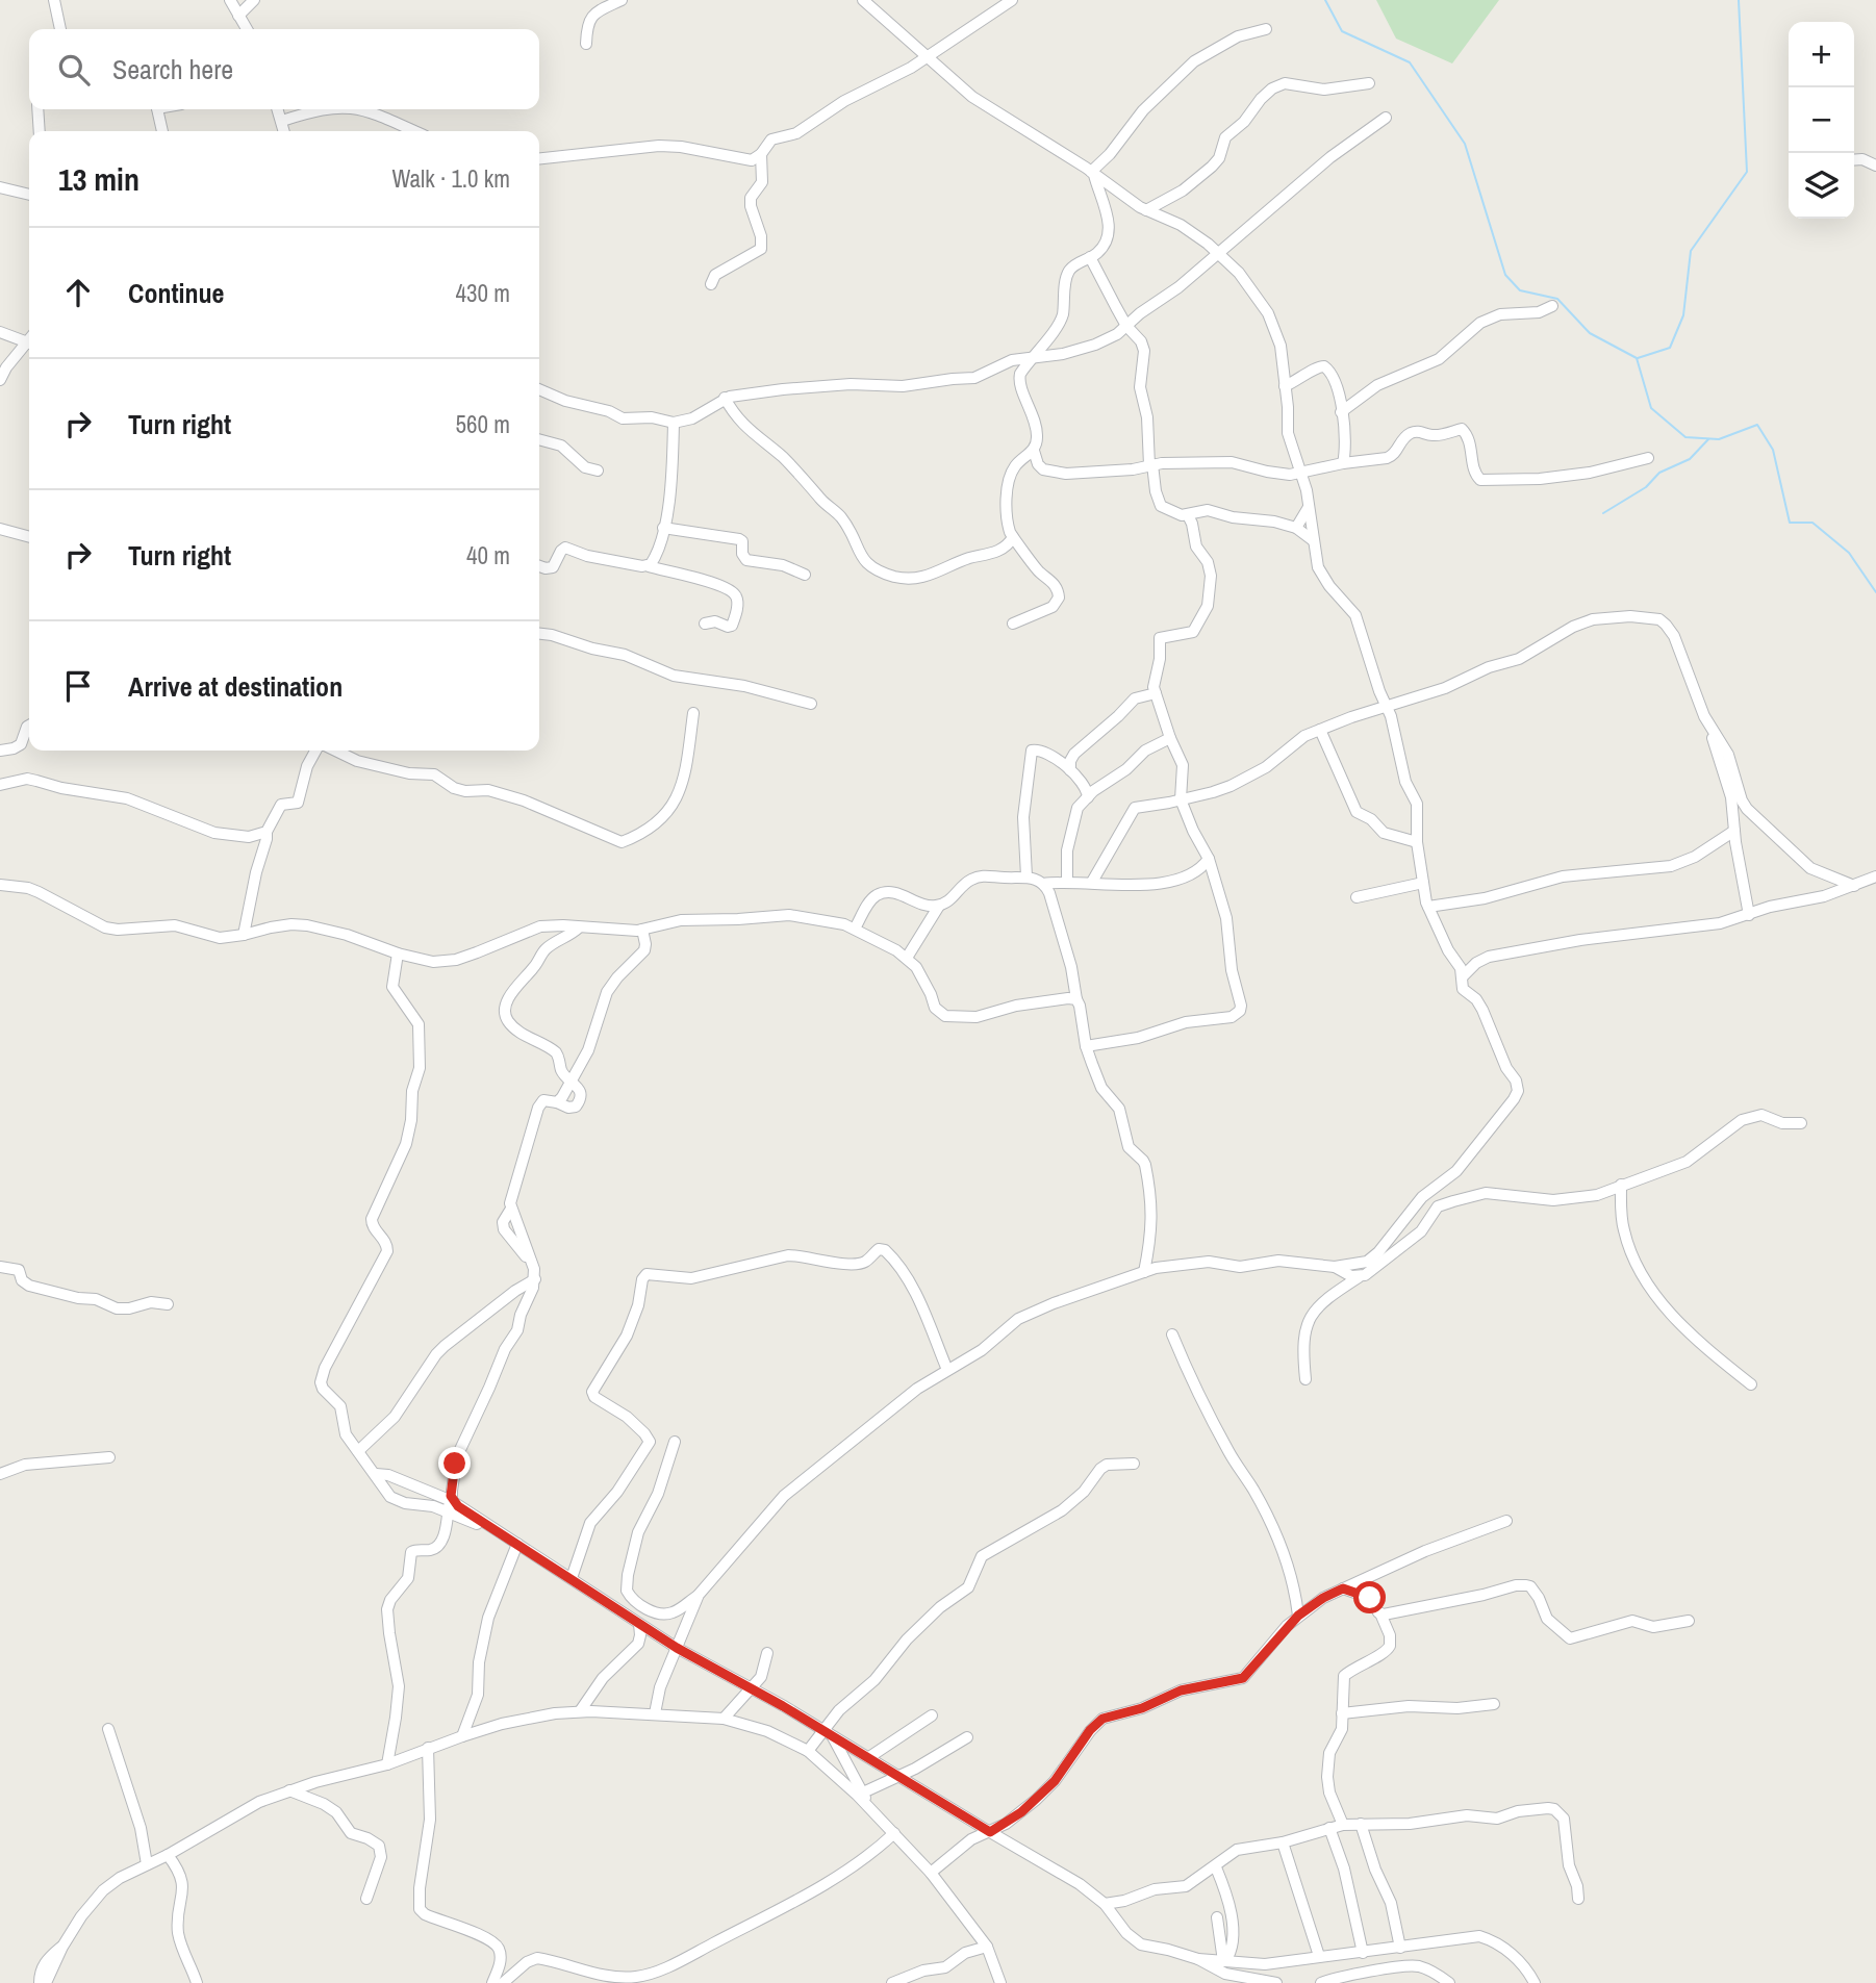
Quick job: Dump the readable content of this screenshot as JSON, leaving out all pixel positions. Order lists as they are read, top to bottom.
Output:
{
  "page": {
    "map_buttons": ["+", "−"],
    "search": "Search here",
    "heading": ["13 min", "Walk · 1.0 km"],
    "list": [
      ["Continue", "430 m"],
      ["Turn right", "560 m"],
      ["Turn right", "40 m"],
      "Arrive at destination"
    ]
  }
}
